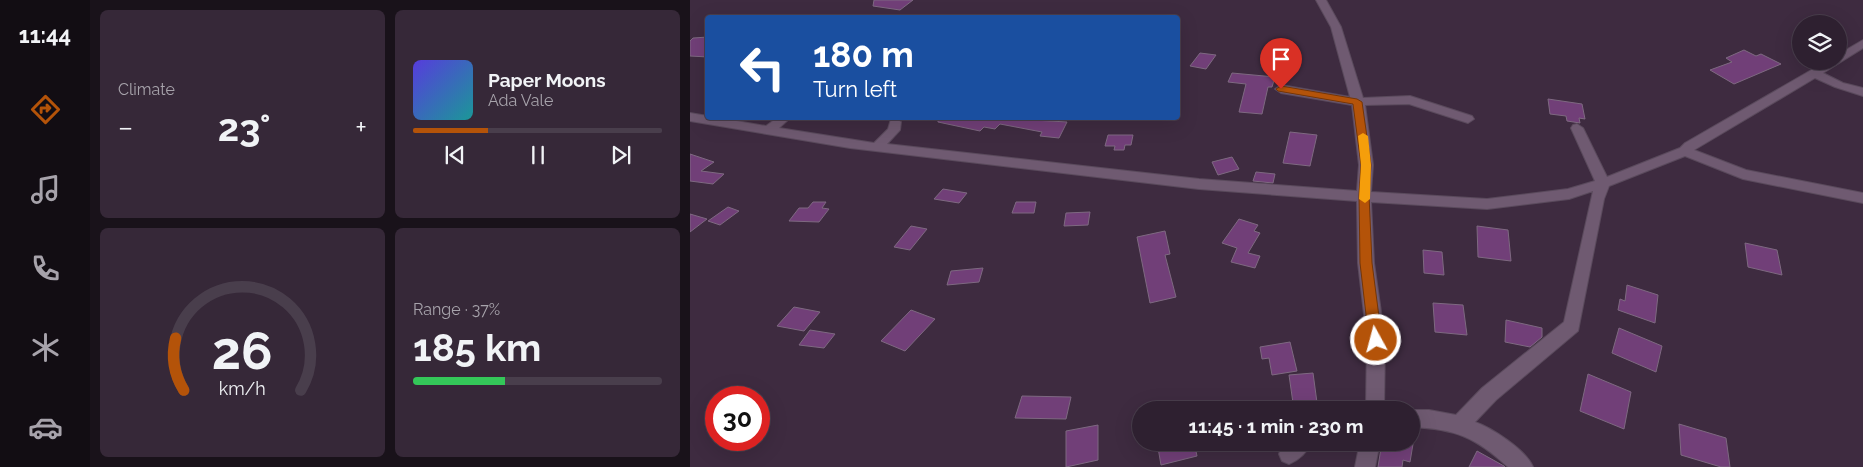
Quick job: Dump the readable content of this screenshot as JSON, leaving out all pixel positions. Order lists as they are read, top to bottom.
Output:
{
  "page": {
    "tabs": "11:44",
    "tile": [
      "Climate",
      ["Range · 37%", "185 km"]
    ],
    "turn": ["180 m", "Turn left"],
    "song": ["Paper Moons", "Ada Vale"],
    "heat": ["−", "23°", "+"],
    "limit": "30",
    "trip": "11:45 · 1 min · 230 m",
    "gauge": ["26", "km/h"]
  }
}
